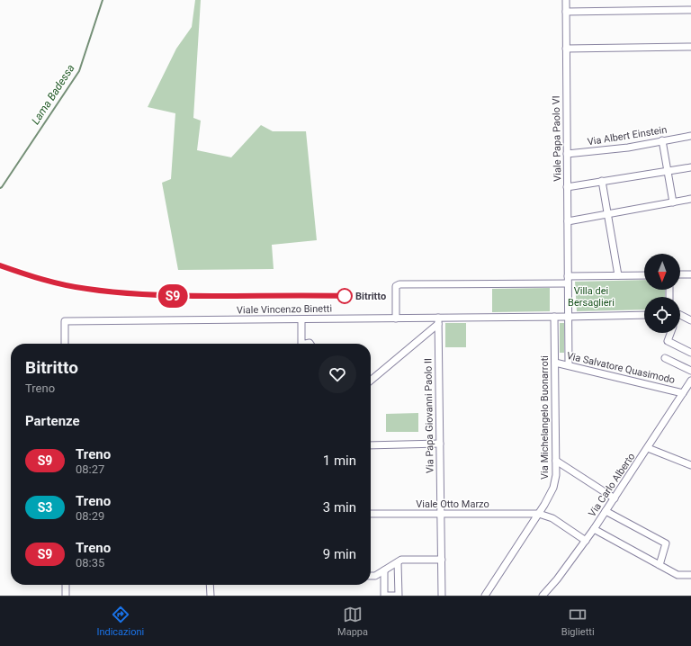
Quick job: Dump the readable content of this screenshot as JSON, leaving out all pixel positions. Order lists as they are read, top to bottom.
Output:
{
  "streets": {
    "street": [
      "Via Albert Einstein",
      "Viale Papa Paolo VI",
      "Viale Vincenzo Binetti",
      "Via Salvatore Quasimodo",
      "Via Papa Giovanni Paolo II",
      "Via Michelangelo Buonarroti",
      "Via Carlo Alberto",
      "Viale Otto Marzo"
    ]
  },
  "crossings": [
    ["Via Albert Einstein", "Viale Papa Paolo VI"],
    ["Viale Papa Paolo VI", "Viale Vincenzo Binetti"],
    ["Viale Papa Paolo VI", "Via Salvatore Quasimodo"],
    ["Viale Vincenzo Binetti", "Via Papa Giovanni Paolo II"],
    ["Viale Vincenzo Binetti", "Via Michelangelo Buonarroti"],
    ["Via Salvatore Quasimodo", "Via Michelangelo Buonarroti"],
    ["Via Salvatore Quasimodo", "Via Carlo Alberto"],
    ["Via Papa Giovanni Paolo II", "Viale Otto Marzo"],
    ["Via Michelangelo Buonarroti", "Viale Otto Marzo"],
    ["Via Carlo Alberto", "Viale Otto Marzo"]
  ],
  "water": ["Lama Badessa"],
  "parks": ["Villa dei Bersaglieri"],
  "places": ["Bitritto"],
  "north": "bottom",
  "page": {
    "on_map": "S9",
    "heading": [
      ["Bitritto", "Treno"],
      "Partenze"
    ],
    "list": [
      {
        "mark": "S9",
        "name": "Treno",
        "note": "08:27",
        "value": "1 min"
      },
      {
        "mark": "S3",
        "name": "Treno",
        "note": "08:29",
        "value": "3 min"
      },
      {
        "mark": "S9",
        "name": "Treno",
        "note": "08:35",
        "value": "9 min"
      }
    ],
    "tabs": ["Indicazioni", "Mappa", "Biglietti"]
  }
}
